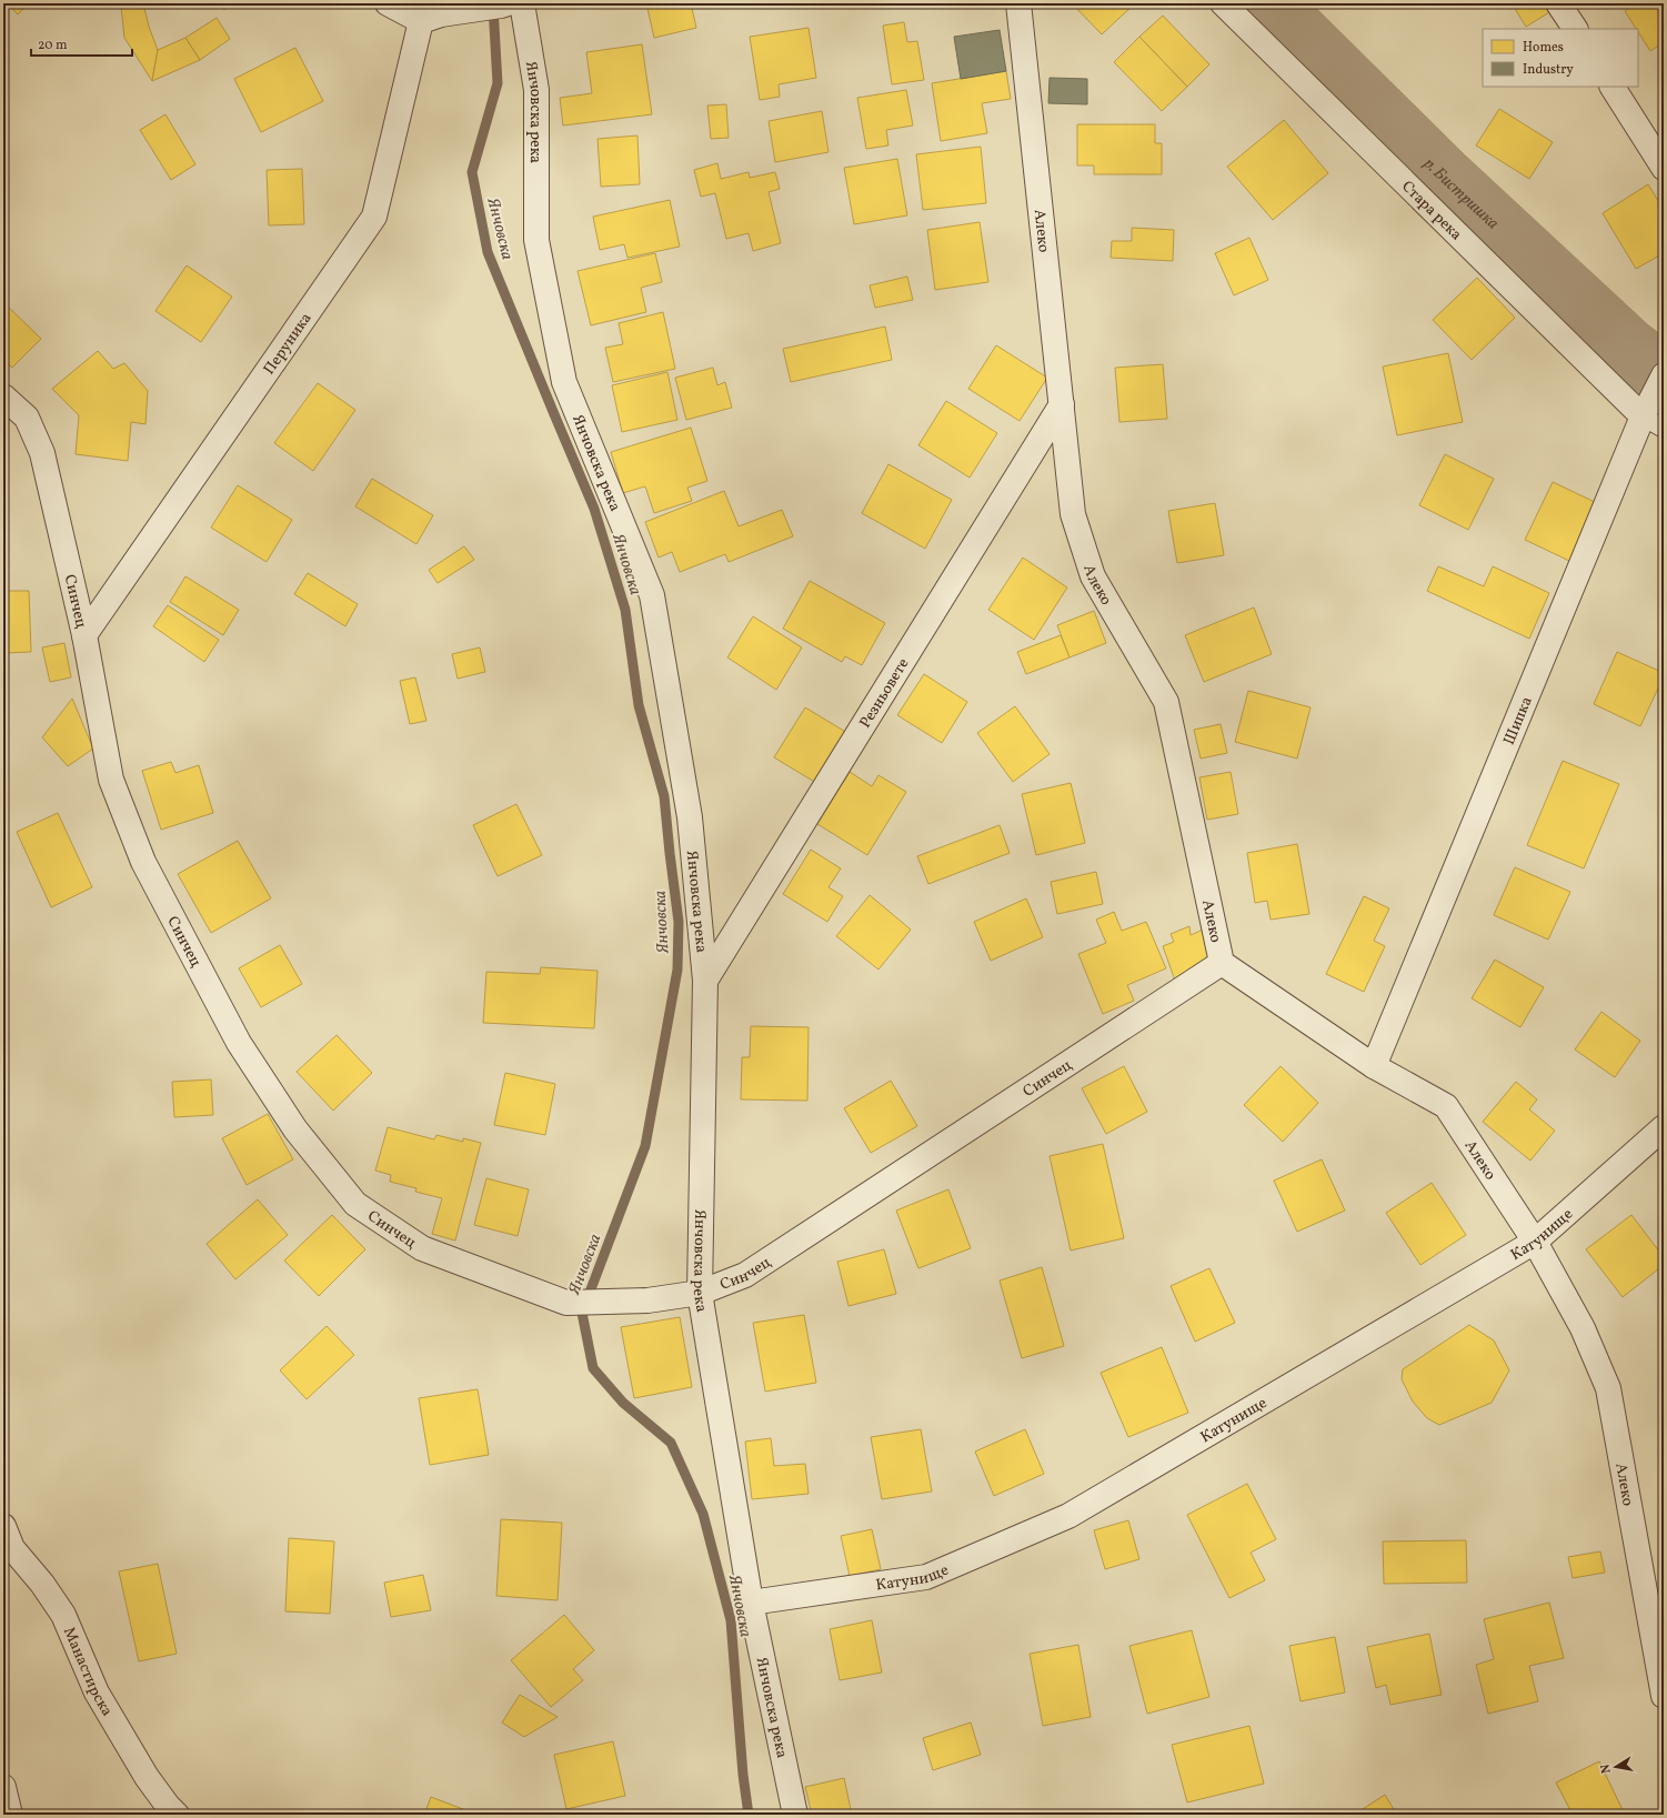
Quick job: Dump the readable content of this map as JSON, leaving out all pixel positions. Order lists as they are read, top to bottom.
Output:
{
  "streets": {
    "street": [
      "Янчовска река",
      "Стара река",
      "Алеко",
      "Перуника",
      "Синчец",
      "Резньовете",
      "Шипка",
      "Катунище",
      "Манастирска"
    ]
  },
  "crossings": [
    ["Янчовска река", "Синчец"],
    ["Янчовска река", "Резньовете"],
    ["Янчовска река", "Катунище"],
    ["Стара река", "Шипка"],
    ["Алеко", "Синчец"],
    ["Алеко", "Резньовете"],
    ["Алеко", "Шипка"],
    ["Алеко", "Катунище"],
    ["Перуника", "Синчец"]
  ],
  "water": ["р. Бистришка", "Янчовска"],
  "legend": ["Homes", "Industry"],
  "scale_bar": "20 m",
  "north": "left"
}
